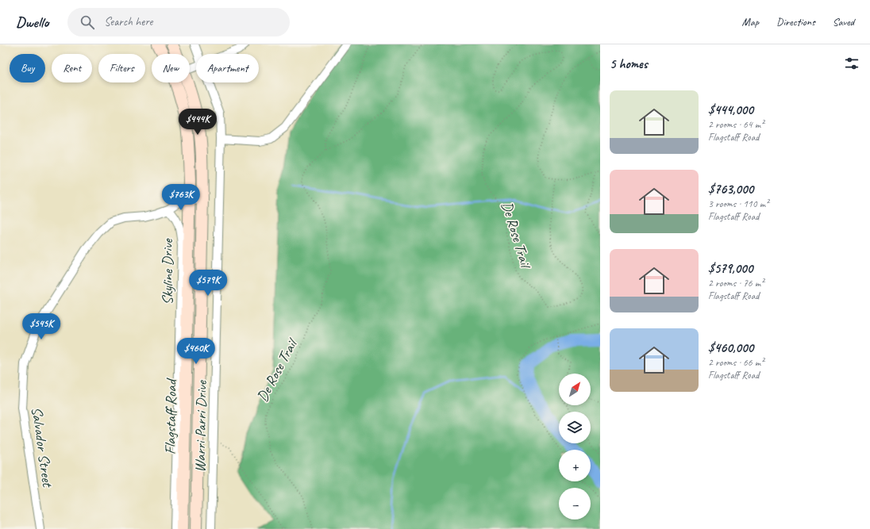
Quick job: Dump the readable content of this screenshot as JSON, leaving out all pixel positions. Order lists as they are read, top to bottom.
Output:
{
  "streets": {
    "main road": ["Flagstaff Road"],
    "street": ["Skyline Drive", "Warri Parri Drive", "Salvador Street"],
    "path": ["De Rose Trail"]
  },
  "crossings": [
    ["Skyline Drive", "Salvador Street"],
    ["Flagstaff Road", "Salvador Street"]
  ],
  "north": "top right",
  "page": {
    "header": "Dwello",
    "search": "Search here",
    "nav": ["Map", "Directions", "Saved"],
    "heading": "5 homes",
    "chip": [
      "Buy",
      "Rent",
      "Filters",
      "New",
      "Apartment"
    ],
    "list": [
      {
        "name": "$444,000",
        "note": "2 rooms · 64 m² · Flagstaff Road"
      },
      {
        "name": "$763,000",
        "note": "3 rooms · 110 m² · Flagstaff Road"
      },
      {
        "name": "$579,000",
        "note": "2 rooms · 76 m² · Flagstaff Road"
      },
      {
        "name": "$460,000",
        "note": "2 rooms · 66 m² · Flagstaff Road"
      }
    ],
    "price": [
      "$444K",
      "$763K",
      "$579K",
      "$545K",
      "$460K"
    ],
    "map_buttons": ["+", "−"]
  }
}
